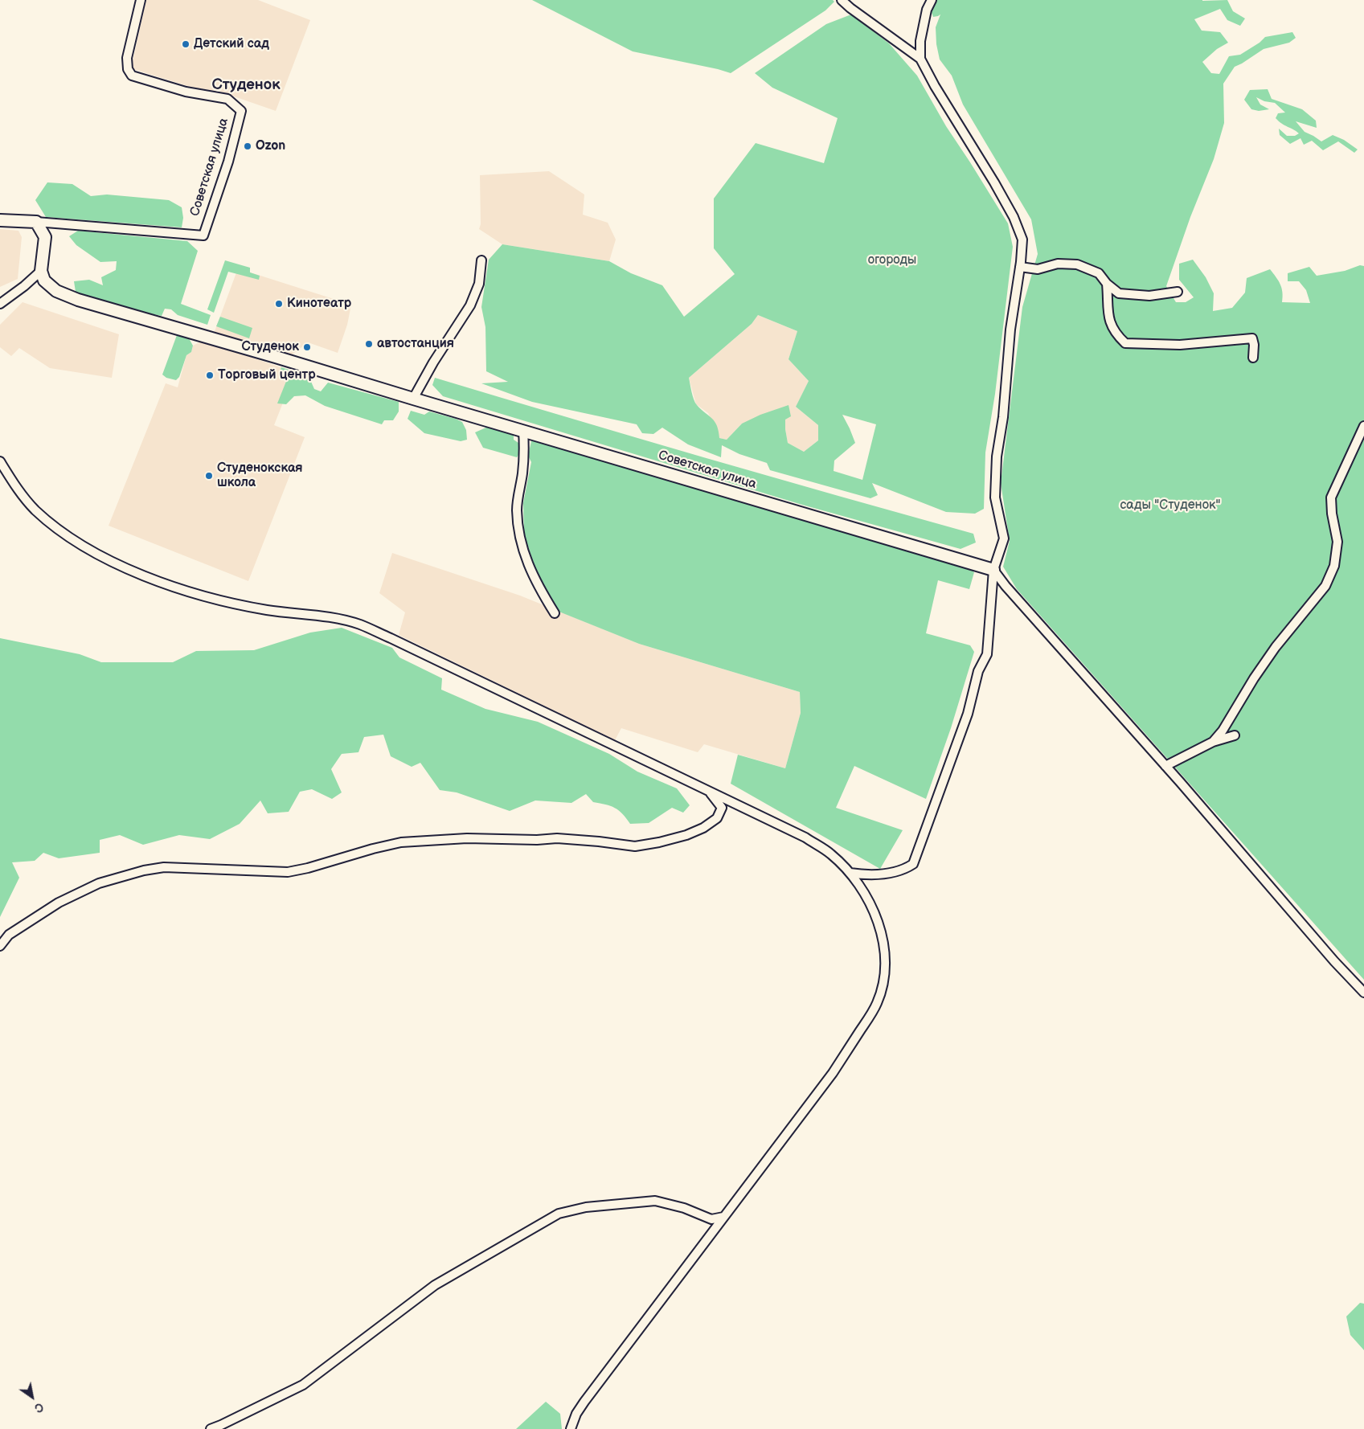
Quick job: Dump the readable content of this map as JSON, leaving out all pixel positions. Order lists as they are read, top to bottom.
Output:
{
  "streets": {
    "street": ["Советская улица"]
  },
  "districts": ["Студенок"],
  "parks": ["огороды", "сады \"Студенок\""],
  "places": [
    "Детский сад",
    "Ozon",
    "Кинотеатр",
    "автостанция",
    "Студенок",
    "Торговый центр",
    "Студенокская школа"
  ],
  "north": "bottom right"
}
